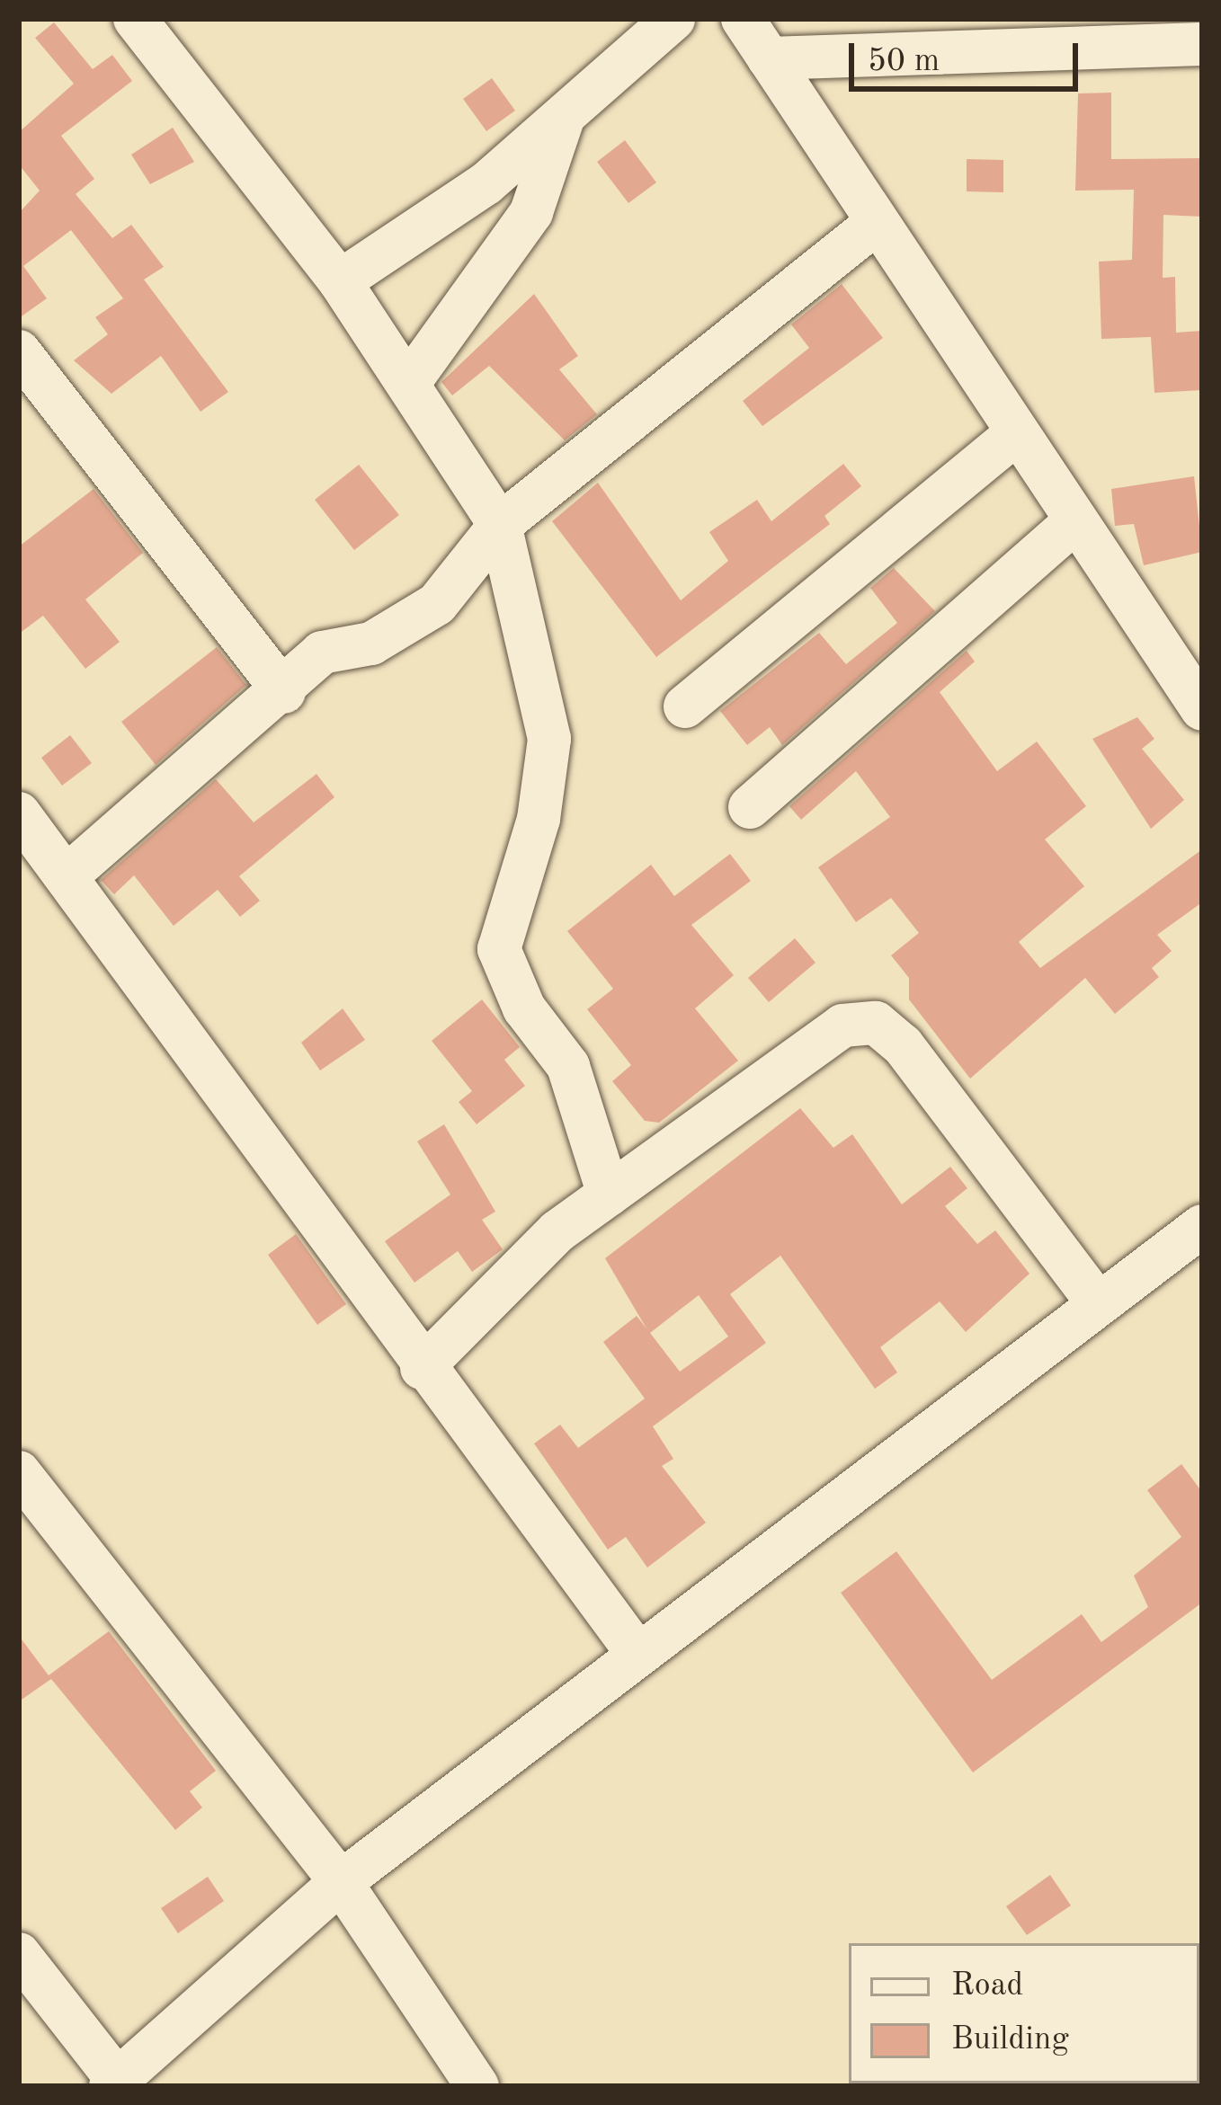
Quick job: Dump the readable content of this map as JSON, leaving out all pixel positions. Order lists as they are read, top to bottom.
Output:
{
  "legend": ["Road", "Building"],
  "scale_bar": "50 m"
}
